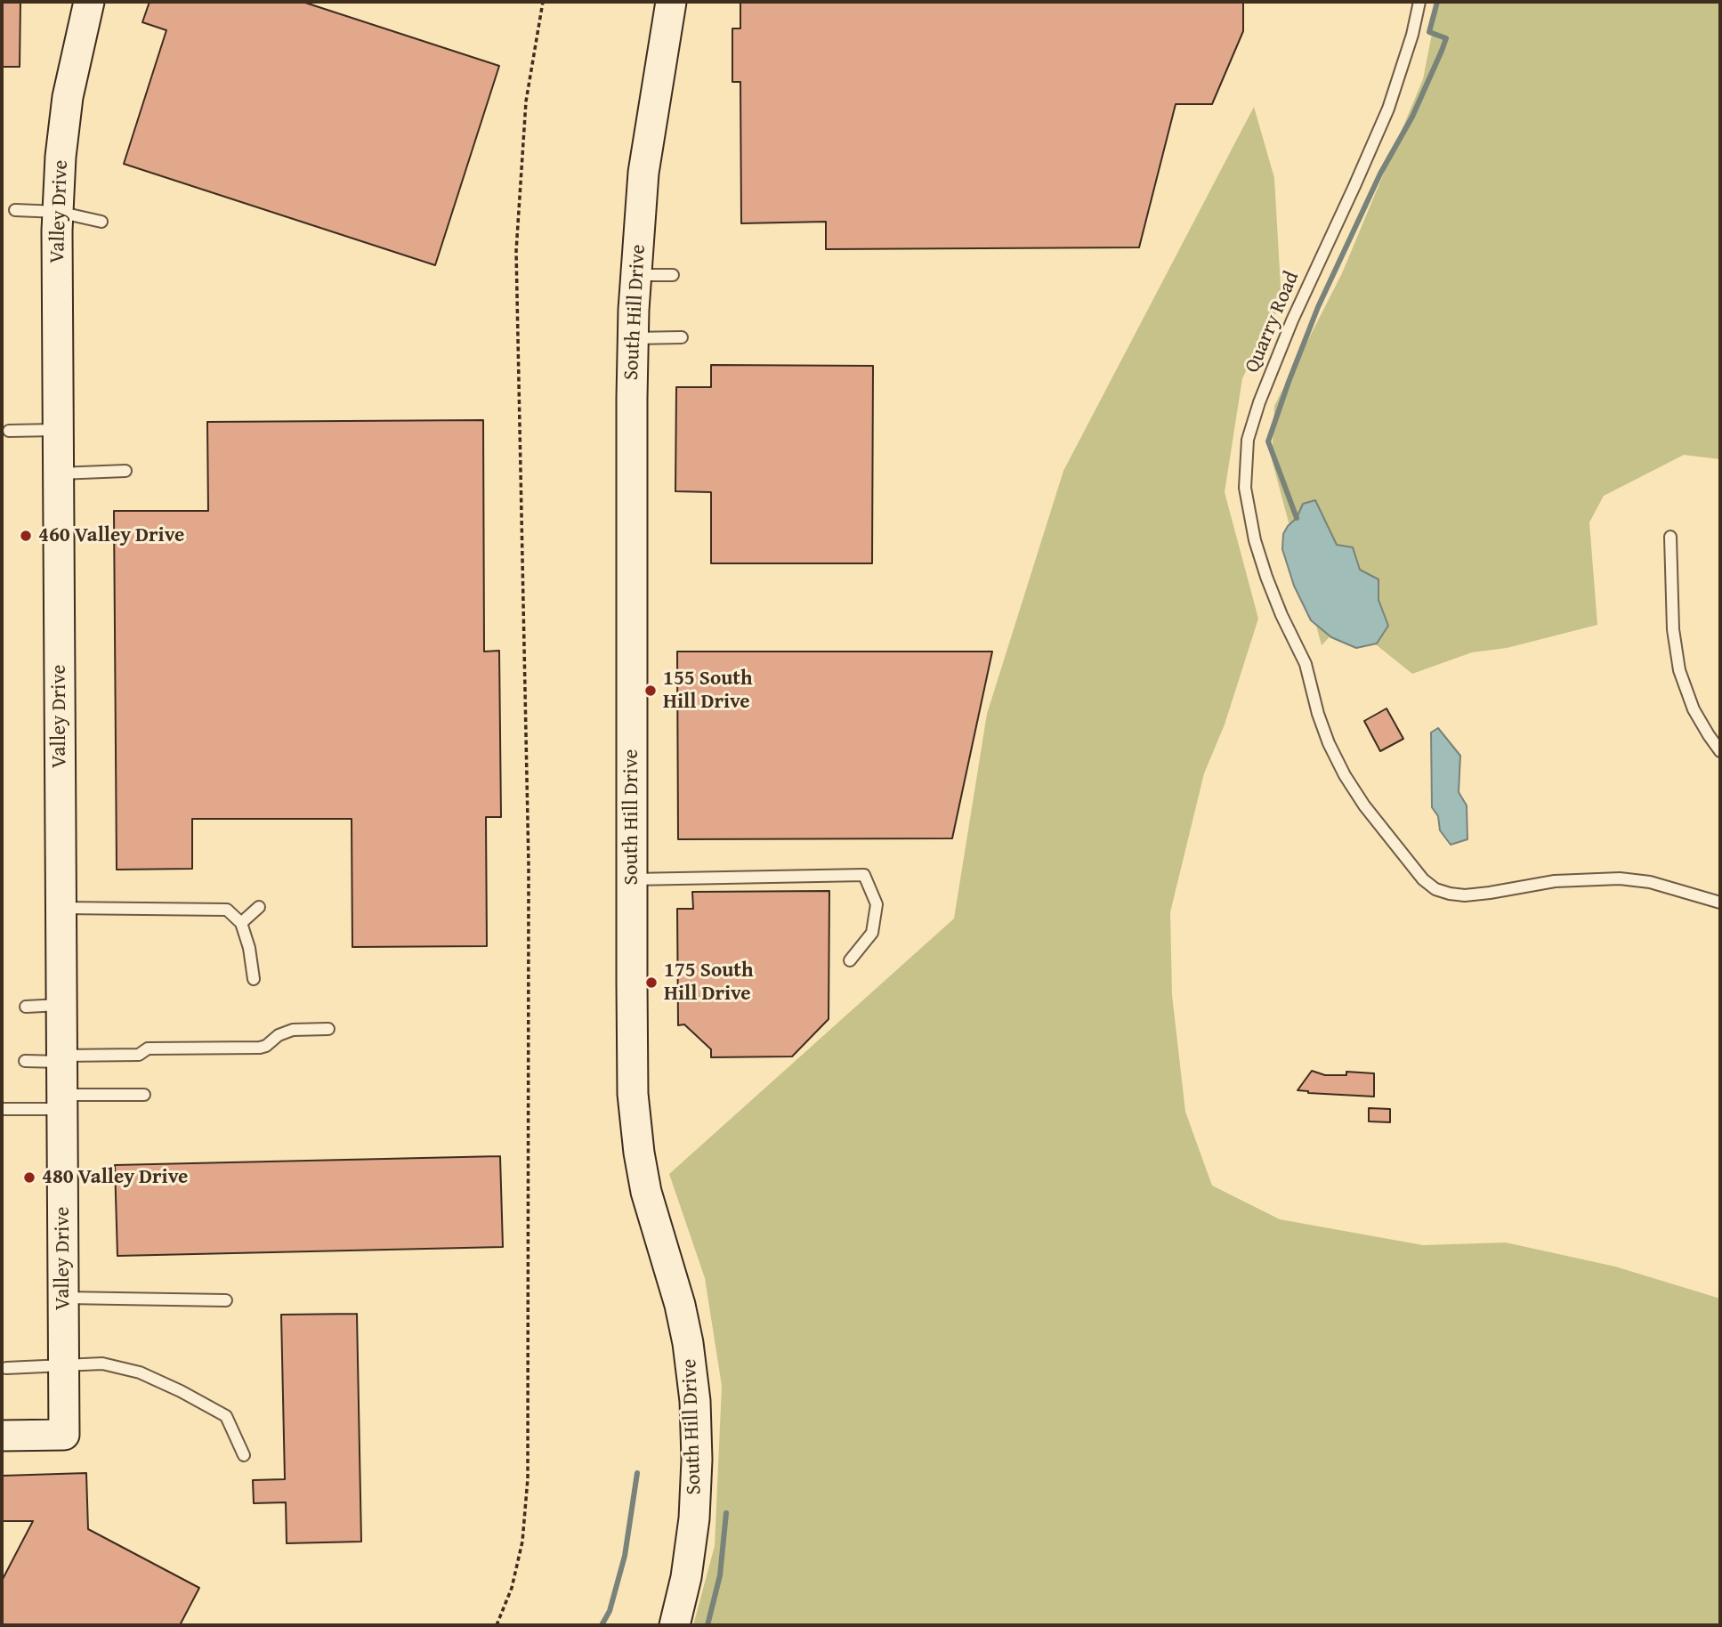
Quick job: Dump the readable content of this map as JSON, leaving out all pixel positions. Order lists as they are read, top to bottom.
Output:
{
  "streets": {
    "street": ["Valley Drive", "South Hill Drive"],
    "lane": ["Quarry Road"]
  },
  "places": [
    "460 Valley Drive",
    "155 South Hill Drive",
    "175 South Hill Drive",
    "480 Valley Drive"
  ]
}
